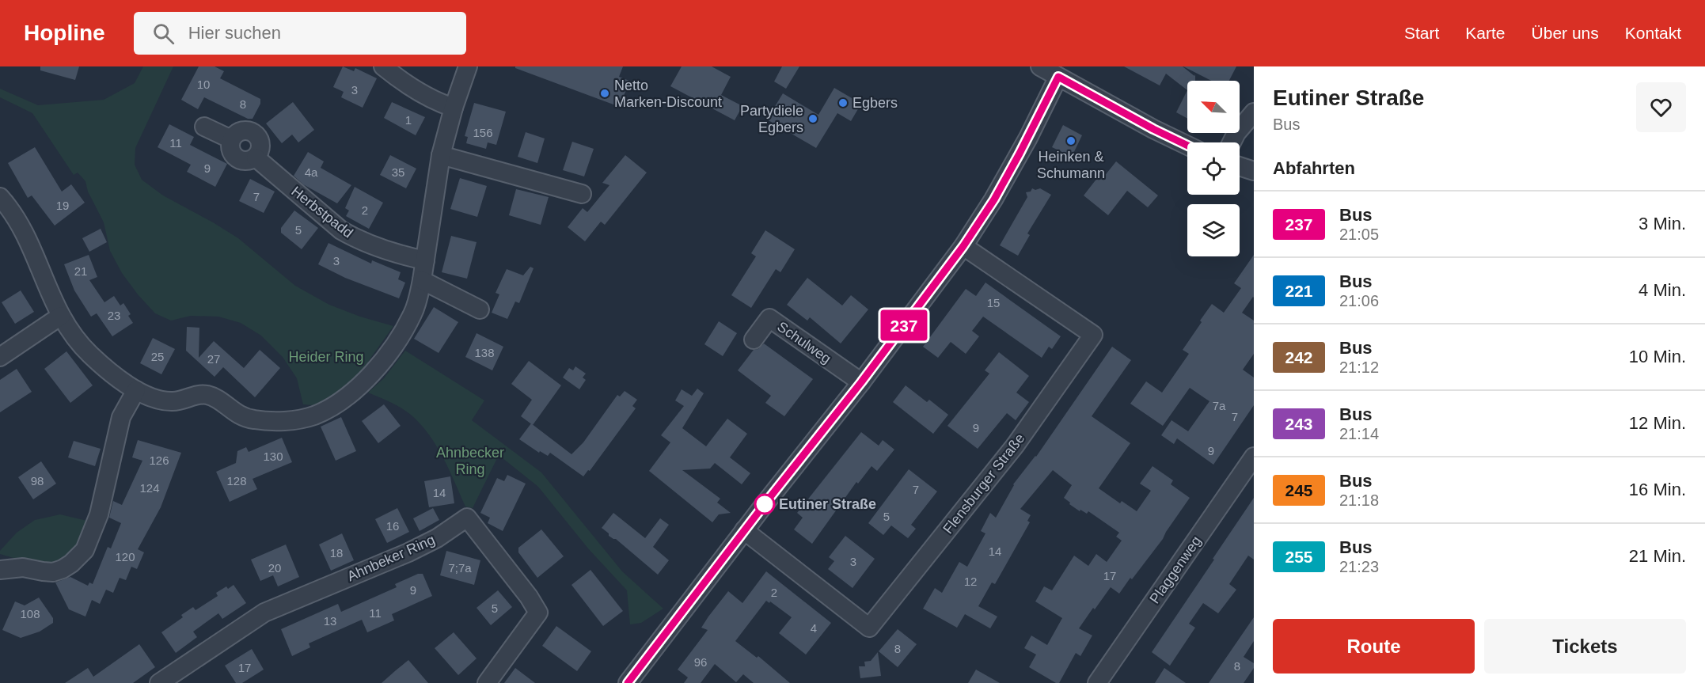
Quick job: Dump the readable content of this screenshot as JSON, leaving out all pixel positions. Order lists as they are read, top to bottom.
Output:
{
  "streets": {
    "street": [
      "Herbstpadd",
      "Schulweg",
      "Flensburger Straße",
      "Ahnbeker Ring",
      "Plaggenweg"
    ]
  },
  "parks": ["Heider Ring", "Ahnbecker Ring"],
  "places": [
    "Netto Marken-Discount",
    "Egbers",
    "Partydiele Egbers",
    "Heinken & Schumann",
    "Eutiner Straße"
  ],
  "lines": ["bus line 237"],
  "house_numbers": [
    "10",
    "3",
    "8",
    "1",
    "156",
    "11",
    "9",
    "4a",
    "35",
    "7",
    "19",
    "2",
    "5",
    "3",
    "21",
    "15",
    "23",
    "138",
    "25",
    "27",
    "7a",
    "7",
    "9",
    "9",
    "130",
    "126",
    "98",
    "128",
    "124",
    "7",
    "14",
    "5",
    "16",
    "14",
    "18",
    "120",
    "3",
    "20",
    "7;7a",
    "17",
    "12",
    "9",
    "2",
    "5",
    "11",
    "108",
    "13",
    "4",
    "8",
    "96",
    "8",
    "17"
  ],
  "north": "top left",
  "page": {
    "header": "Hopline",
    "search": "Hier suchen",
    "nav": [
      "Start",
      "Karte",
      "Über uns",
      "Kontakt"
    ],
    "on_map": "237",
    "heading": [
      ["Eutiner Straße", "Bus"],
      "Abfahrten"
    ],
    "list": [
      {
        "mark": "237",
        "name": "Bus",
        "note": "21:05",
        "value": "3 Min."
      },
      {
        "mark": "221",
        "name": "Bus",
        "note": "21:06",
        "value": "4 Min."
      },
      {
        "mark": "242",
        "name": "Bus",
        "note": "21:12",
        "value": "10 Min."
      },
      {
        "mark": "243",
        "name": "Bus",
        "note": "21:14",
        "value": "12 Min."
      },
      {
        "mark": "245",
        "name": "Bus",
        "note": "21:18",
        "value": "16 Min."
      },
      {
        "mark": "255",
        "name": "Bus",
        "note": "21:23",
        "value": "21 Min."
      }
    ],
    "buttons": ["Route", "Tickets"]
  }
}
